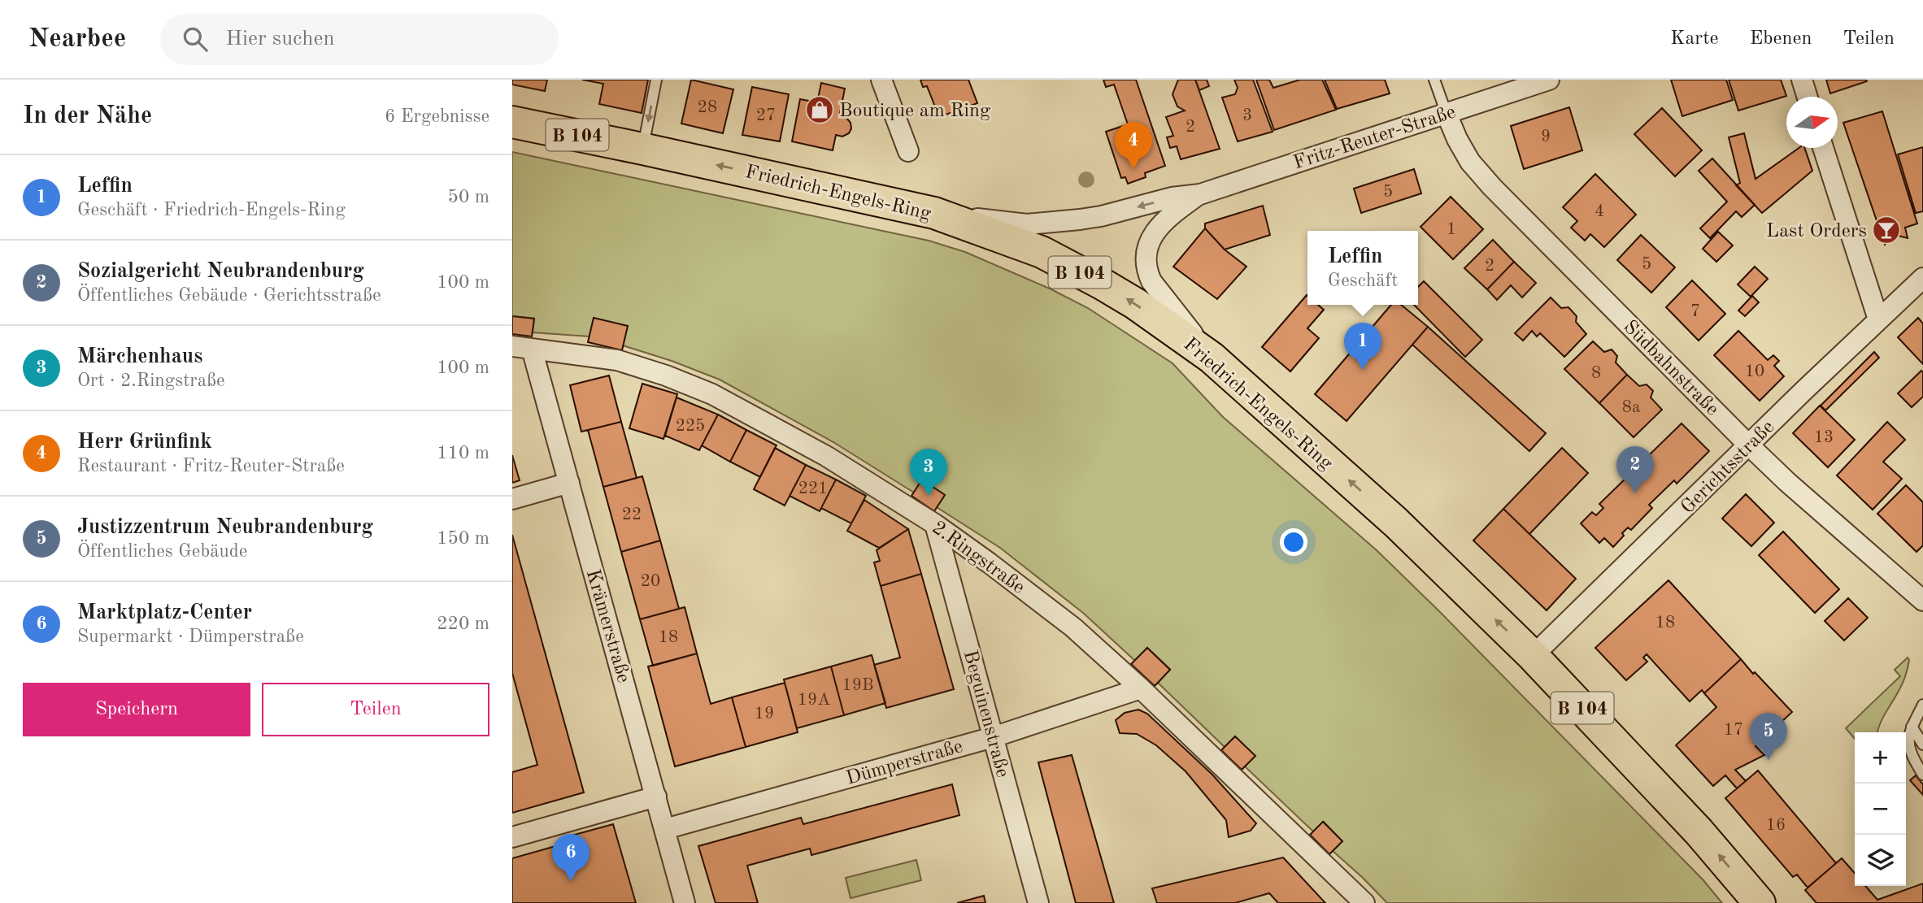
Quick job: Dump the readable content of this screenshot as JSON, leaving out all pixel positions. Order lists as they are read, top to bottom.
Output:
{
  "streets": {
    "main road": ["B 104", "Friedrich-Engels-Ring"],
    "street": [
      "Fritz-Reuter-Straße",
      "Südbahnstraße",
      "Gerichtsstraße",
      "2.Ringstraße",
      "Krämerstraße",
      "Beguinenstraße",
      "Dümperstraße"
    ]
  },
  "crossings": [
    ["Fritz-Reuter-Straße", "Friedrich-Engels-Ring"],
    ["Fritz-Reuter-Straße", "Südbahnstraße"],
    ["Friedrich-Engels-Ring", "Gerichtsstraße"],
    ["Südbahnstraße", "Gerichtsstraße"],
    ["2.Ringstraße", "Krämerstraße"],
    ["2.Ringstraße", "Beguinenstraße"],
    ["2.Ringstraße", "Dümperstraße"],
    ["Krämerstraße", "Dümperstraße"],
    ["Beguinenstraße", "Dümperstraße"]
  ],
  "one_way": ["Friedrich-Engels-Ring"],
  "places": {
    "shop": ["Boutique am Ring"],
    "bar": ["Last Orders"]
  },
  "house_numbers": [
    "28",
    "27",
    "3",
    "2",
    "9",
    "5",
    "4",
    "1",
    "5",
    "2",
    "7",
    "10",
    "8",
    "8a",
    "225",
    "13",
    "221",
    "22",
    "20",
    "18",
    "18",
    "19B",
    "19A",
    "19",
    "17",
    "16"
  ],
  "north": "right",
  "page": {
    "header": "Nearbee",
    "search": "Hier suchen",
    "nav": ["Karte", "Ebenen", "Teilen"],
    "heading": ["In der Nähe", "6 Ergebnisse"],
    "pins": [
      "4",
      "1",
      "2",
      "3",
      "5",
      "6"
    ],
    "list": [
      {
        "mark": "1",
        "name": "Leffin",
        "note": "Geschäft · Friedrich-Engels-Ring",
        "value": "50 m"
      },
      {
        "mark": "2",
        "name": "Sozialgericht Neubrandenburg",
        "note": "Öffentliches Gebäude · Gerichtsstraße",
        "value": "100 m"
      },
      {
        "mark": "3",
        "name": "Märchenhaus",
        "note": "Ort · 2.Ringstraße",
        "value": "100 m"
      },
      {
        "mark": "4",
        "name": "Herr Grünfink",
        "note": "Restaurant · Fritz-Reuter-Straße",
        "value": "110 m"
      },
      {
        "mark": "5",
        "name": "Justizzentrum Neubrandenburg",
        "note": "Öffentliches Gebäude",
        "value": "150 m"
      },
      {
        "mark": "6",
        "name": "Marktplatz-Center",
        "note": "Supermarkt · Dümperstraße",
        "value": "220 m"
      }
    ],
    "popup": ["Leffin", "Geschäft"],
    "buttons": ["Speichern", "Teilen"],
    "map_buttons": ["+", "−"]
  }
}
